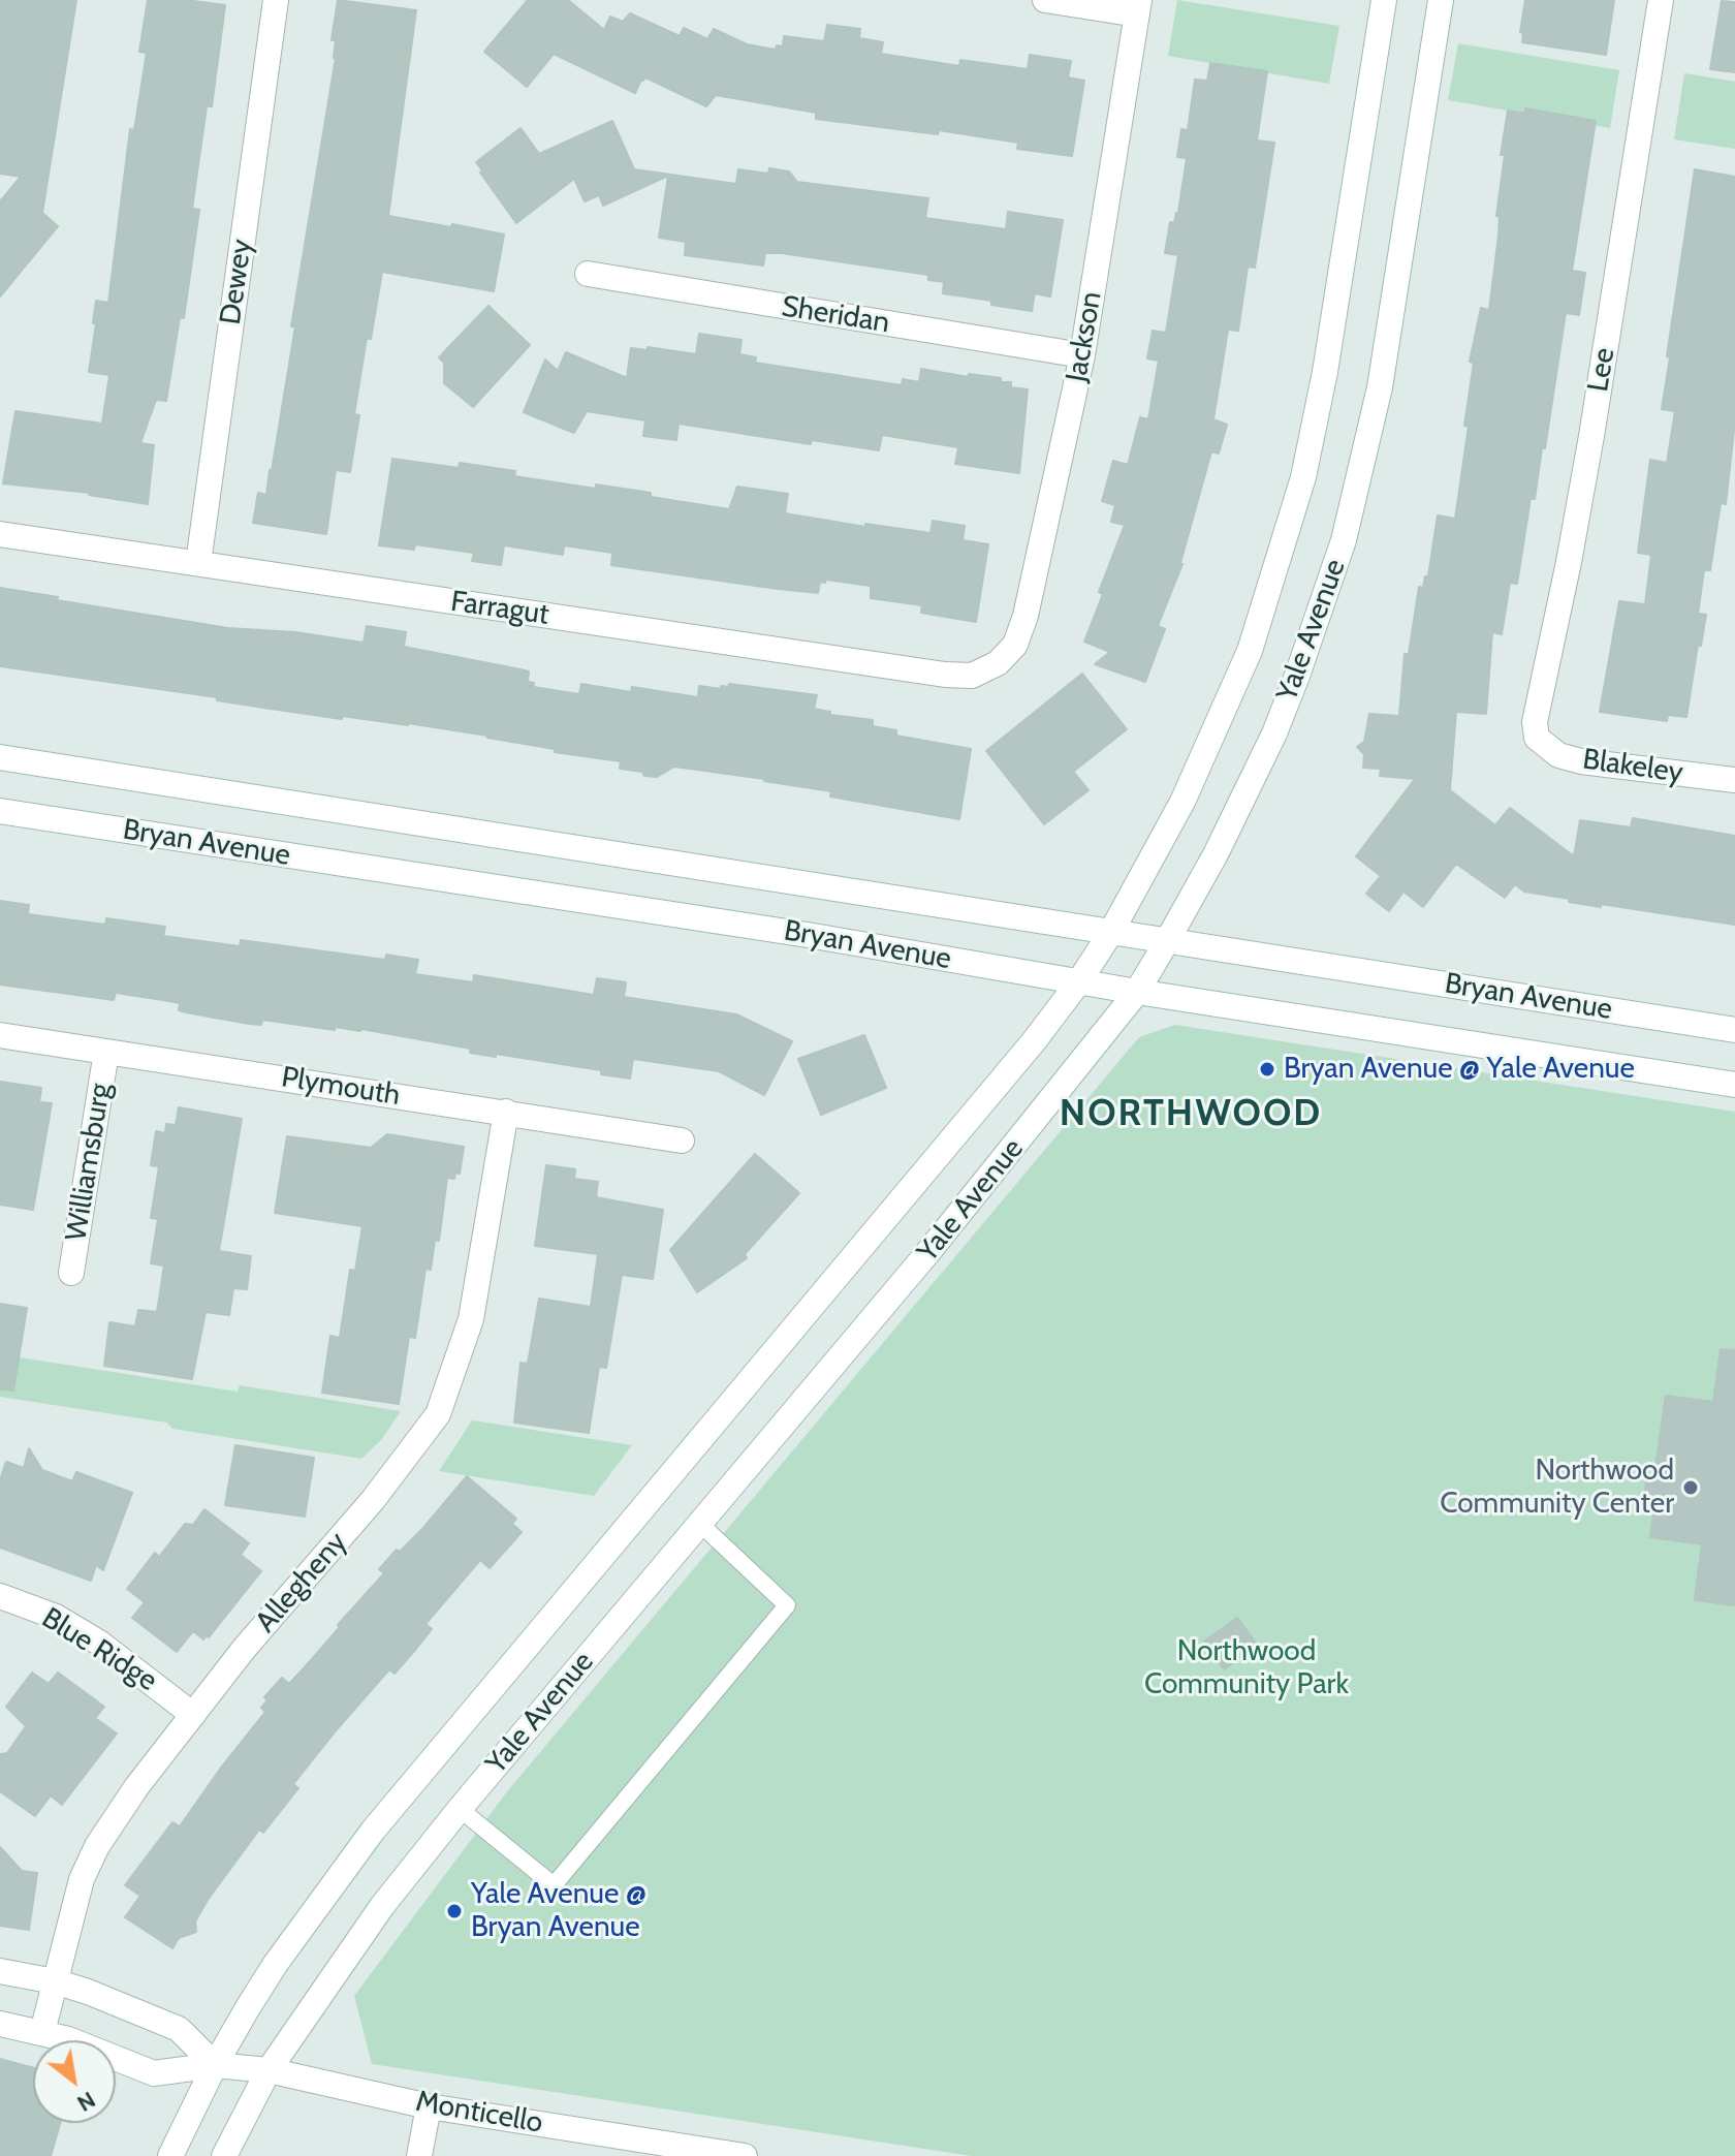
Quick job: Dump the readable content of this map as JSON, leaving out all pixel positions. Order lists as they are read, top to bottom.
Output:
{
  "streets": {
    "main road": [
      "Dewey",
      "Sheridan",
      "Jackson",
      "Lee",
      "Farragut",
      "Yale Avenue",
      "Blakeley",
      "Bryan Avenue",
      "Plymouth",
      "Williamsburg",
      "Allegheny",
      "Blue Ridge",
      "Monticello"
    ]
  },
  "crossings": [
    ["Dewey", "Farragut"],
    ["Sheridan", "Jackson"],
    ["Jackson", "Farragut"],
    ["Lee", "Blakeley"],
    ["Yale Avenue", "Bryan Avenue"],
    ["Yale Avenue", "Monticello"],
    ["Plymouth", "Williamsburg"],
    ["Plymouth", "Allegheny"],
    ["Allegheny", "Blue Ridge"],
    ["Allegheny", "Monticello"]
  ],
  "districts": ["NORTHWOOD"],
  "parks": ["Northwood Community Park"],
  "places": ["Bryan Avenue @ Yale Avenue", "Northwood Community Center", "Yale Avenue @ Bryan Avenue"],
  "north": "bottom right"
}
